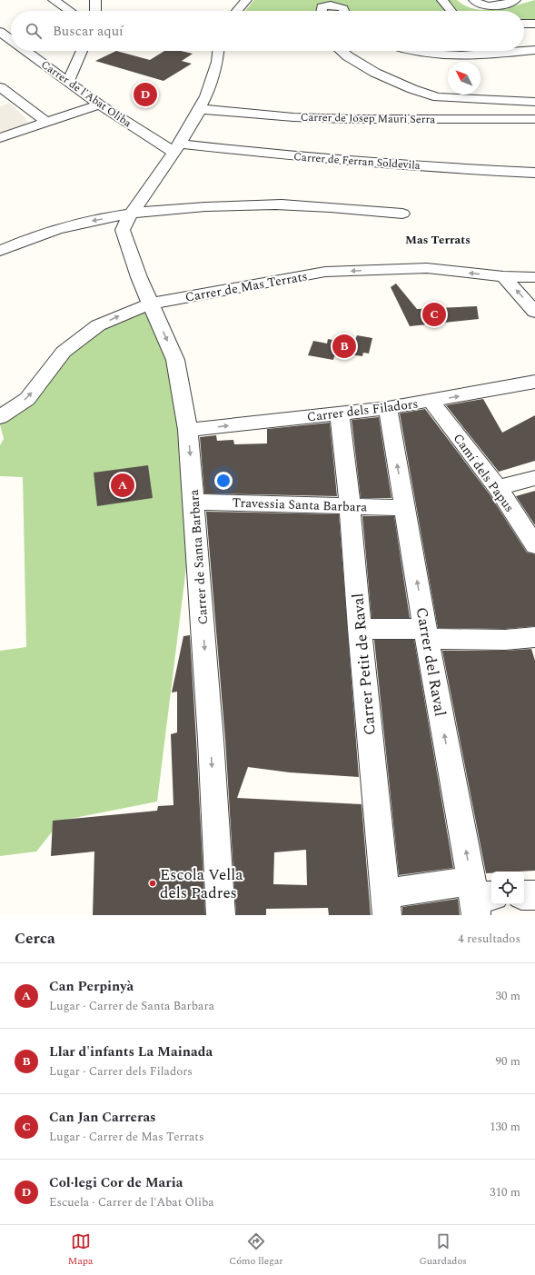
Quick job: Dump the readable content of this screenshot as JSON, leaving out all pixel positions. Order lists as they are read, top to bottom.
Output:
{
  "streets": {
    "street": [
      "Carrer de l'Abat Oliba",
      "Carrer de Josep Mauri Serra",
      "Carrer de Ferran Soldevila",
      "Carrer de Mas Terrats",
      "Carrer dels Filadors",
      "Camí dels Papus",
      "Travessia Santa Barbara",
      "Carrer de Santa Barbara",
      "Carrer del Raval",
      "Carrer Petit de Raval"
    ]
  },
  "crossings": [
    ["Carrer de l'Abat Oliba", "Carrer de Ferran Soldevila"],
    ["Carrer de l'Abat Oliba", "Carrer de Santa Barbara"],
    ["Carrer de Josep Mauri Serra", "Carrer de Santa Barbara"],
    ["Carrer de Ferran Soldevila", "Carrer de Santa Barbara"],
    ["Carrer de Mas Terrats", "Carrer de Santa Barbara"],
    ["Carrer dels Filadors", "Camí dels Papus"],
    ["Carrer dels Filadors", "Carrer de Santa Barbara"],
    ["Carrer dels Filadors", "Carrer del Raval"],
    ["Carrer dels Filadors", "Carrer Petit de Raval"],
    ["Travessia Santa Barbara", "Carrer de Santa Barbara"],
    ["Travessia Santa Barbara", "Carrer del Raval"],
    ["Travessia Santa Barbara", "Carrer Petit de Raval"]
  ],
  "one_way": ["Carrer dels Filadors", "Carrer de Santa Barbara", "Carrer del Raval"],
  "districts": ["Mas Terrats"],
  "places": ["Escola Vella dels Padres"],
  "north": "top left",
  "page": {
    "search": "Buscar aquí",
    "pins": [
      "D",
      "C",
      "B",
      "A"
    ],
    "heading": ["Cerca", "4 resultados"],
    "list": [
      {
        "mark": "A",
        "name": "Can Perpinyà",
        "note": "Lugar · Carrer de Santa Barbara",
        "value": "30 m"
      },
      {
        "mark": "B",
        "name": "Llar d'infants La Mainada",
        "note": "Lugar · Carrer dels Filadors",
        "value": "90 m"
      },
      {
        "mark": "C",
        "name": "Can Jan Carreras",
        "note": "Lugar · Carrer de Mas Terrats",
        "value": "130 m"
      },
      {
        "mark": "D",
        "name": "Col·legi Cor de Maria",
        "note": "Escuela · Carrer de l'Abat Oliba",
        "value": "310 m"
      }
    ],
    "nav": ["Mapa", "Cómo llegar", "Guardados"]
  }
}
